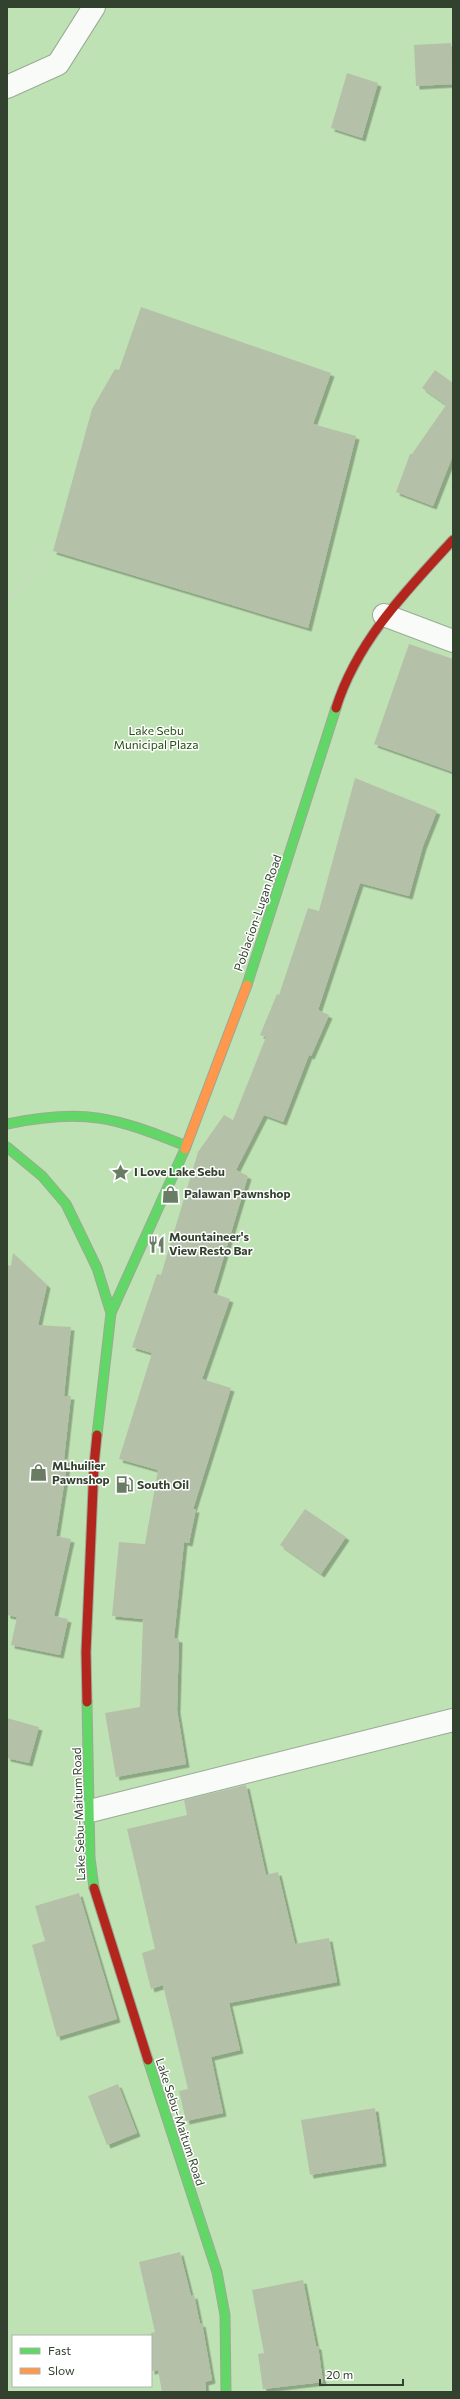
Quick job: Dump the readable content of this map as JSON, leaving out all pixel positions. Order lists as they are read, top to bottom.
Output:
{
  "streets": {
    "main road": ["Poblacion-Lugan Road", "Lake Sebu-Maitum Road"]
  },
  "crossings": [
    ["Poblacion-Lugan Road", "Lake Sebu-Maitum Road"]
  ],
  "parks": ["Lake Sebu Municipal Plaza"],
  "places": {
    "place": ["I Love Lake Sebu"],
    "shop": ["Palawan Pawnshop", "MLhuilier Pawnshop"],
    "restaurant": ["Mountaineer's View Resto Bar"],
    "fuel station": ["South Oil"]
  },
  "legend": ["Fast", "Slow"],
  "scale_bar": "20 m"
}
